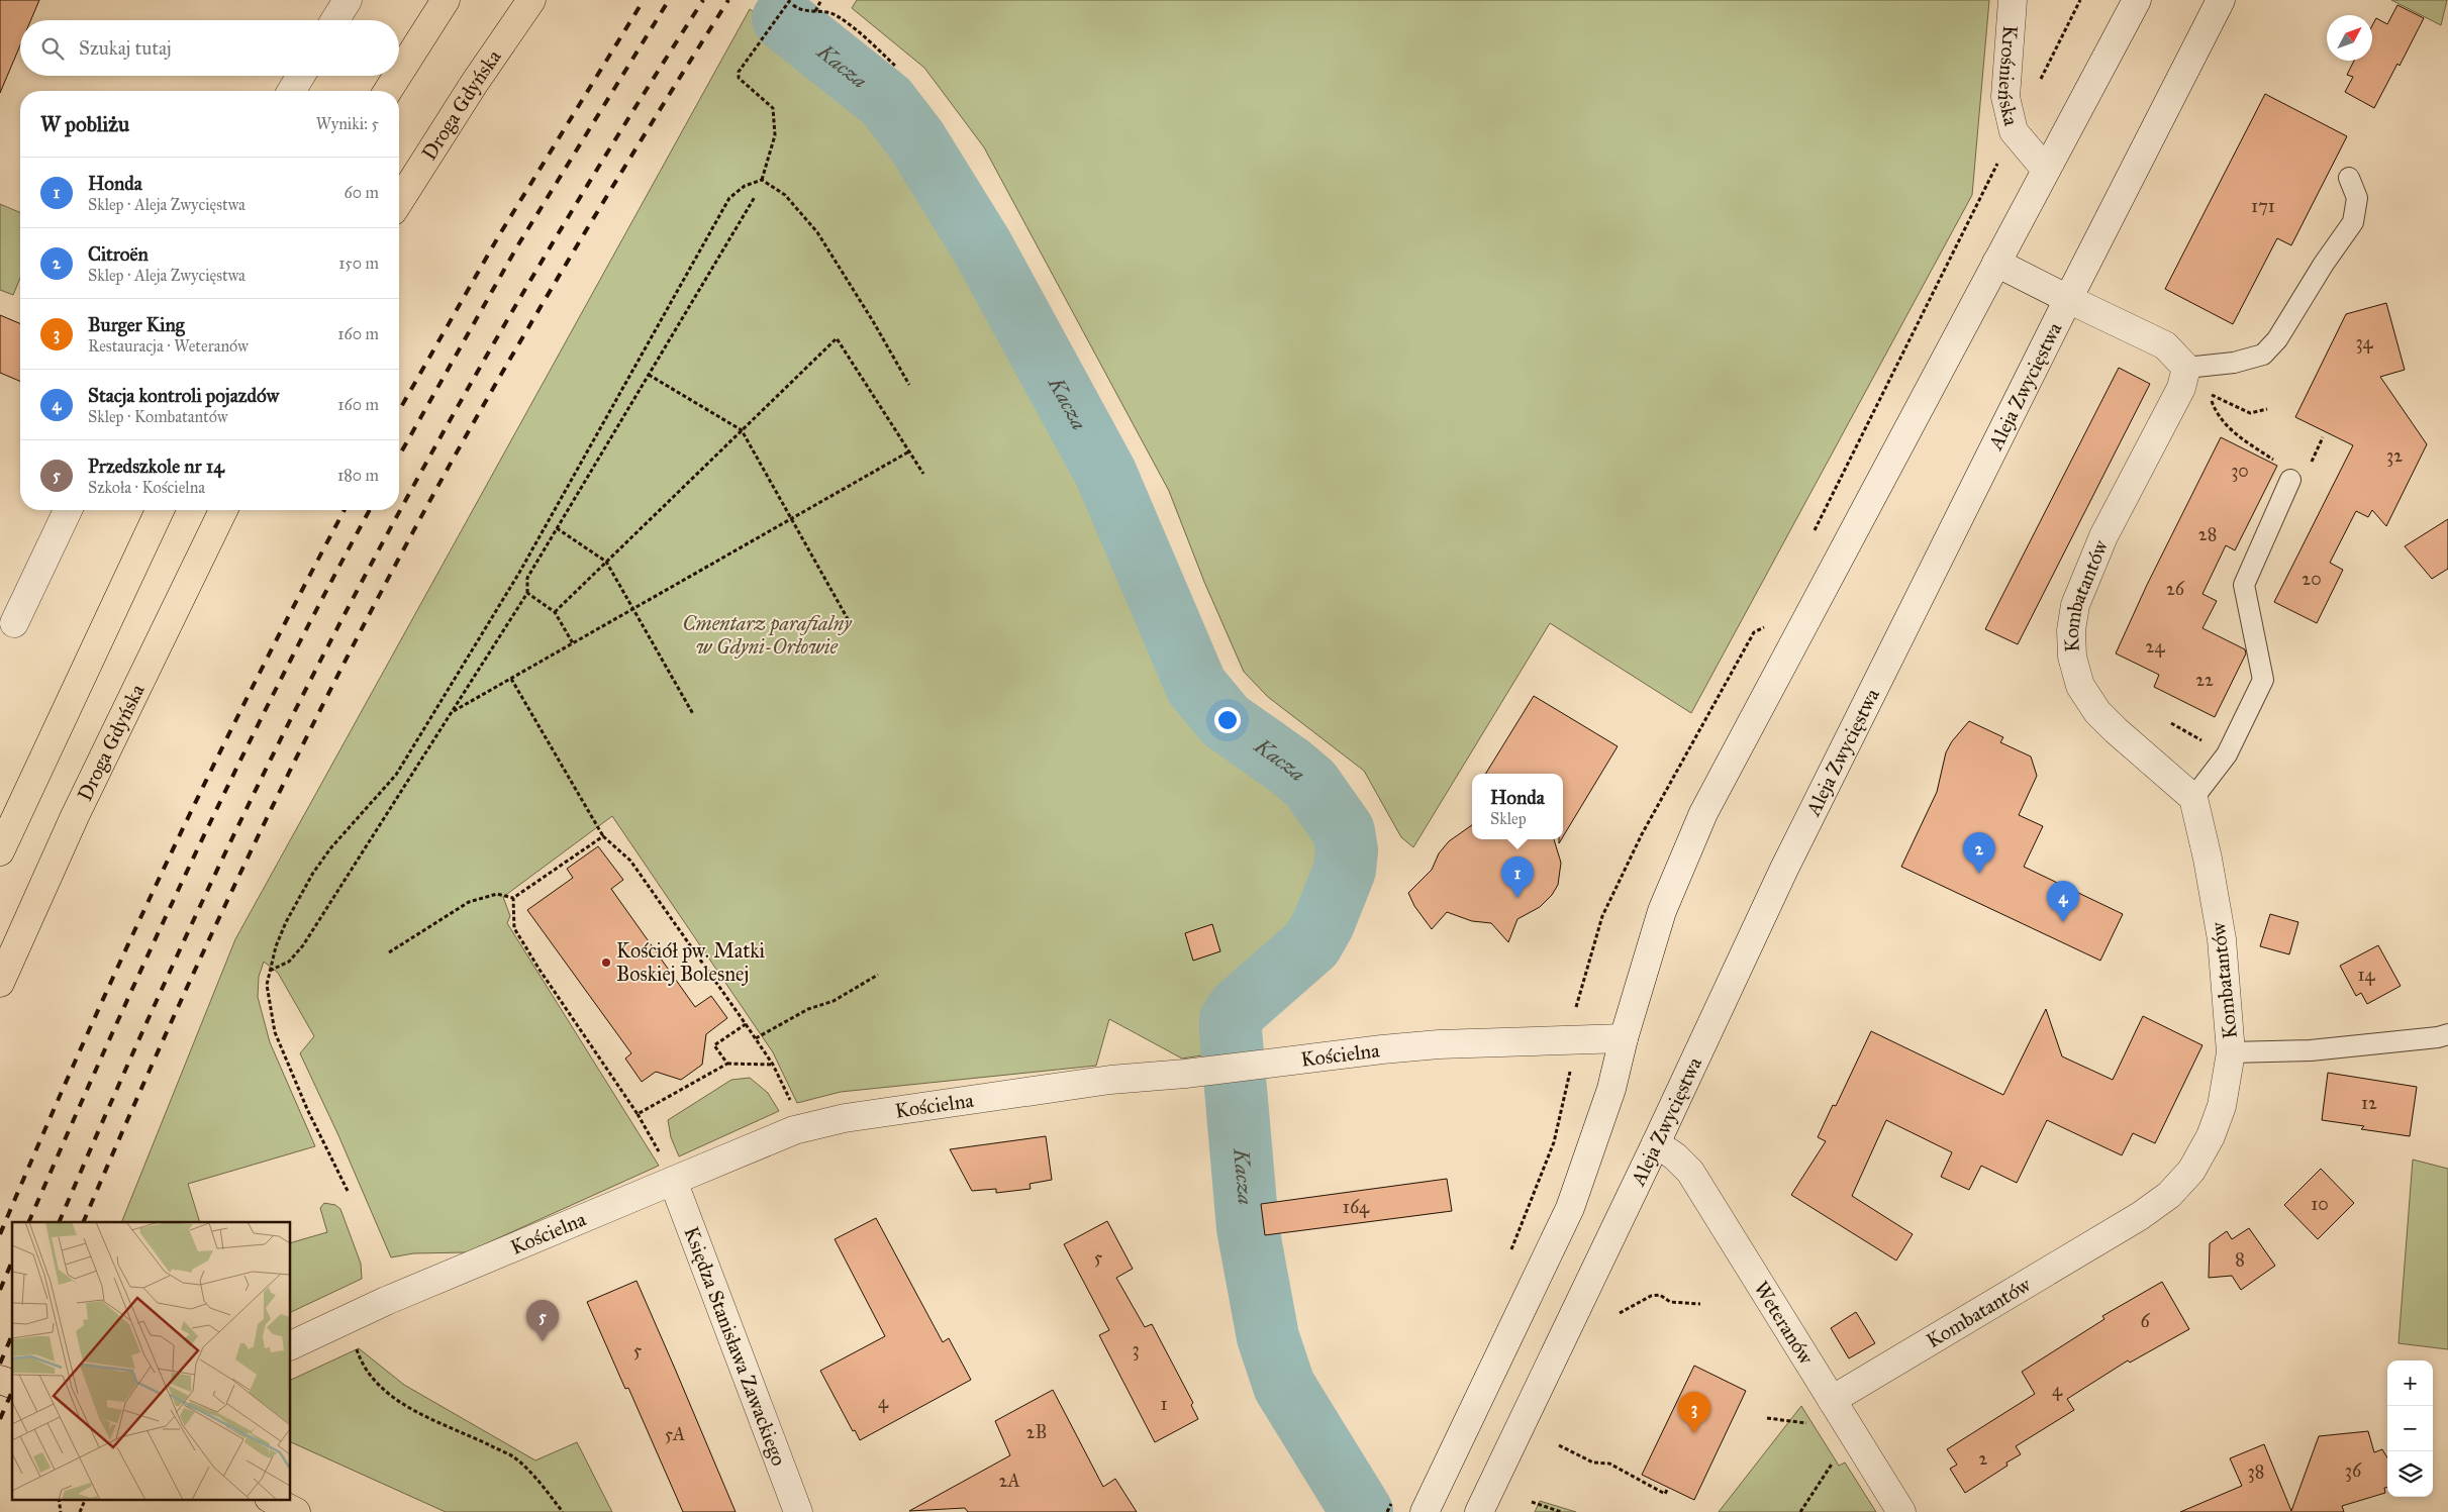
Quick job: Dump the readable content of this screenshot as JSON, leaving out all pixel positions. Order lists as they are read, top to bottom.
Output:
{
  "streets": {
    "main road": ["Droga Gdyńska"],
    "street": [
      "Krośnieńska",
      "Aleja Zwycięstwa",
      "Kombatantów",
      "Kościelna",
      "Weteranów",
      "Księdza Stanisława Zawackiego"
    ]
  },
  "crossings": [
    ["Aleja Zwycięstwa", "Weteranów"],
    ["Kombatantów", "Weteranów"],
    ["Kościelna", "Księdza Stanisława Zawackiego"]
  ],
  "water": ["Kacza"],
  "parks": ["Cmentarz parafialny w Gdyni-Orłowie"],
  "places": ["Kościół pw. Matki Boskiej Bolesnej"],
  "house_numbers": [
    "171",
    "34",
    "32",
    "30",
    "28",
    "20",
    "26",
    "24",
    "22",
    "14",
    "12",
    "10",
    "164",
    "5",
    "8",
    "6",
    "3",
    "5",
    "4",
    "4",
    "1",
    "2B",
    "5A",
    "2",
    "36",
    "38",
    "2A"
  ],
  "north": "top right",
  "page": {
    "search": "Szukaj tutaj",
    "heading": ["W pobliżu", "Wyniki: 5"],
    "list": [
      {
        "mark": "1",
        "name": "Honda",
        "note": "Sklep · Aleja Zwycięstwa",
        "value": "60 m"
      },
      {
        "mark": "2",
        "name": "Citroën",
        "note": "Sklep · Aleja Zwycięstwa",
        "value": "150 m"
      },
      {
        "mark": "3",
        "name": "Burger King",
        "note": "Restauracja · Weteranów",
        "value": "160 m"
      },
      {
        "mark": "4",
        "name": "Stacja kontroli pojazdów",
        "note": "Sklep · Kombatantów",
        "value": "160 m"
      },
      {
        "mark": "5",
        "name": "Przedszkole nr 14",
        "note": "Szkoła · Kościelna",
        "value": "180 m"
      }
    ],
    "popup": ["Honda", "Sklep"],
    "pins": [
      "2",
      "1",
      "4",
      "5",
      "3"
    ],
    "map_buttons": ["+", "−"]
  }
}
